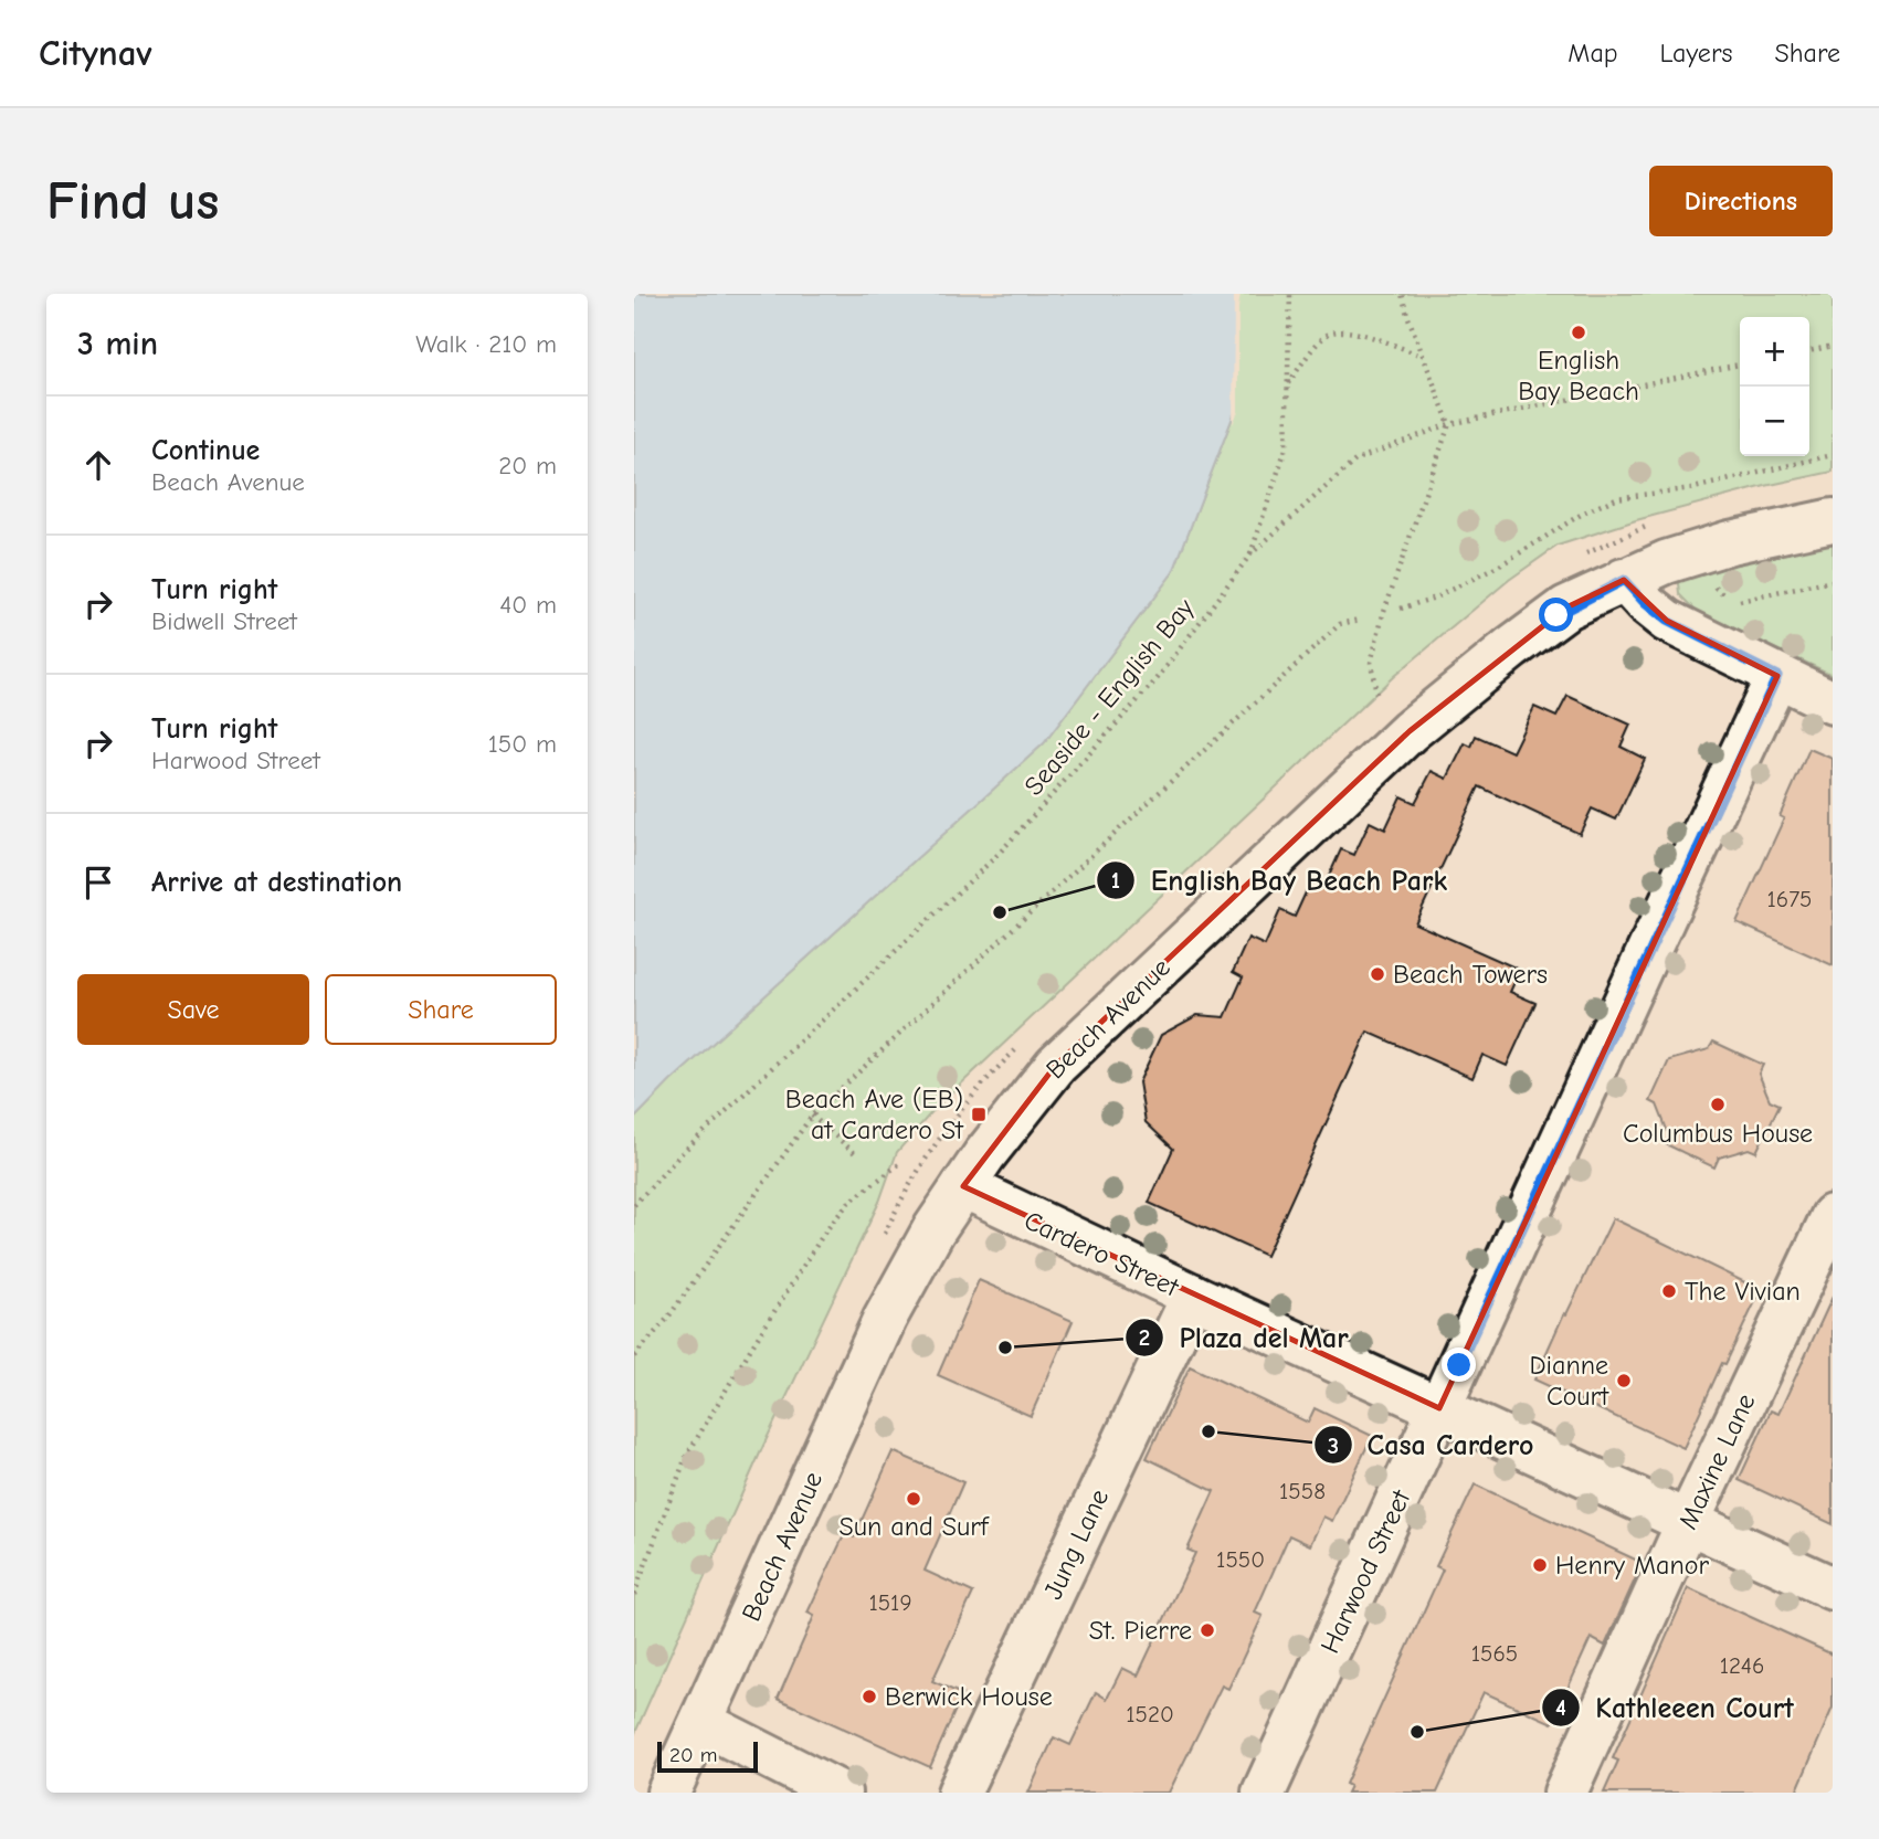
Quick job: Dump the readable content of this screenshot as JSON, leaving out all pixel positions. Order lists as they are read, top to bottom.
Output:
{
  "streets": {
    "street": [
      "Beach Avenue",
      "Cardero Street",
      "Maxine Lane",
      "Jung Lane",
      "Harwood Street"
    ],
    "path": ["Seaside - English Bay"]
  },
  "crossings": [
    ["Beach Avenue", "Cardero Street"],
    ["Cardero Street", "Maxine Lane"],
    ["Cardero Street", "Jung Lane"],
    ["Cardero Street", "Harwood Street"]
  ],
  "places": {
    "other": [
      "English Bay Beach",
      "English Bay Beach Park",
      "Beach Towers",
      "Columbus House",
      "The Vivian",
      "Plaza del Mar",
      "Dianne Court",
      "Casa Cardero",
      "Sun and Surf",
      "Henry Manor",
      "St. Pierre",
      "Berwick House",
      "Kathleeen Court"
    ],
    "transit": ["Beach Ave (EB) at Cardero St"]
  },
  "house_numbers": [
    "1675",
    "1558",
    "1550",
    "1519",
    "1565",
    "1246",
    "1520"
  ],
  "scale_bar": "20 m",
  "page": {
    "header": "Citynav",
    "nav": ["Map", "Layers", "Share"],
    "buttons": [
      "Directions",
      ["Save", "Share"]
    ],
    "title": "Find us",
    "heading": ["3 min", "Walk · 210 m"],
    "map_buttons": ["+", "−"],
    "list": [
      ["Continue", "Beach Avenue", "20 m"],
      ["Turn right", "Bidwell Street", "40 m"],
      ["Turn right", "Harwood Street", "150 m"],
      "Arrive at destination"
    ],
    "scale": "20 m"
  }
}
